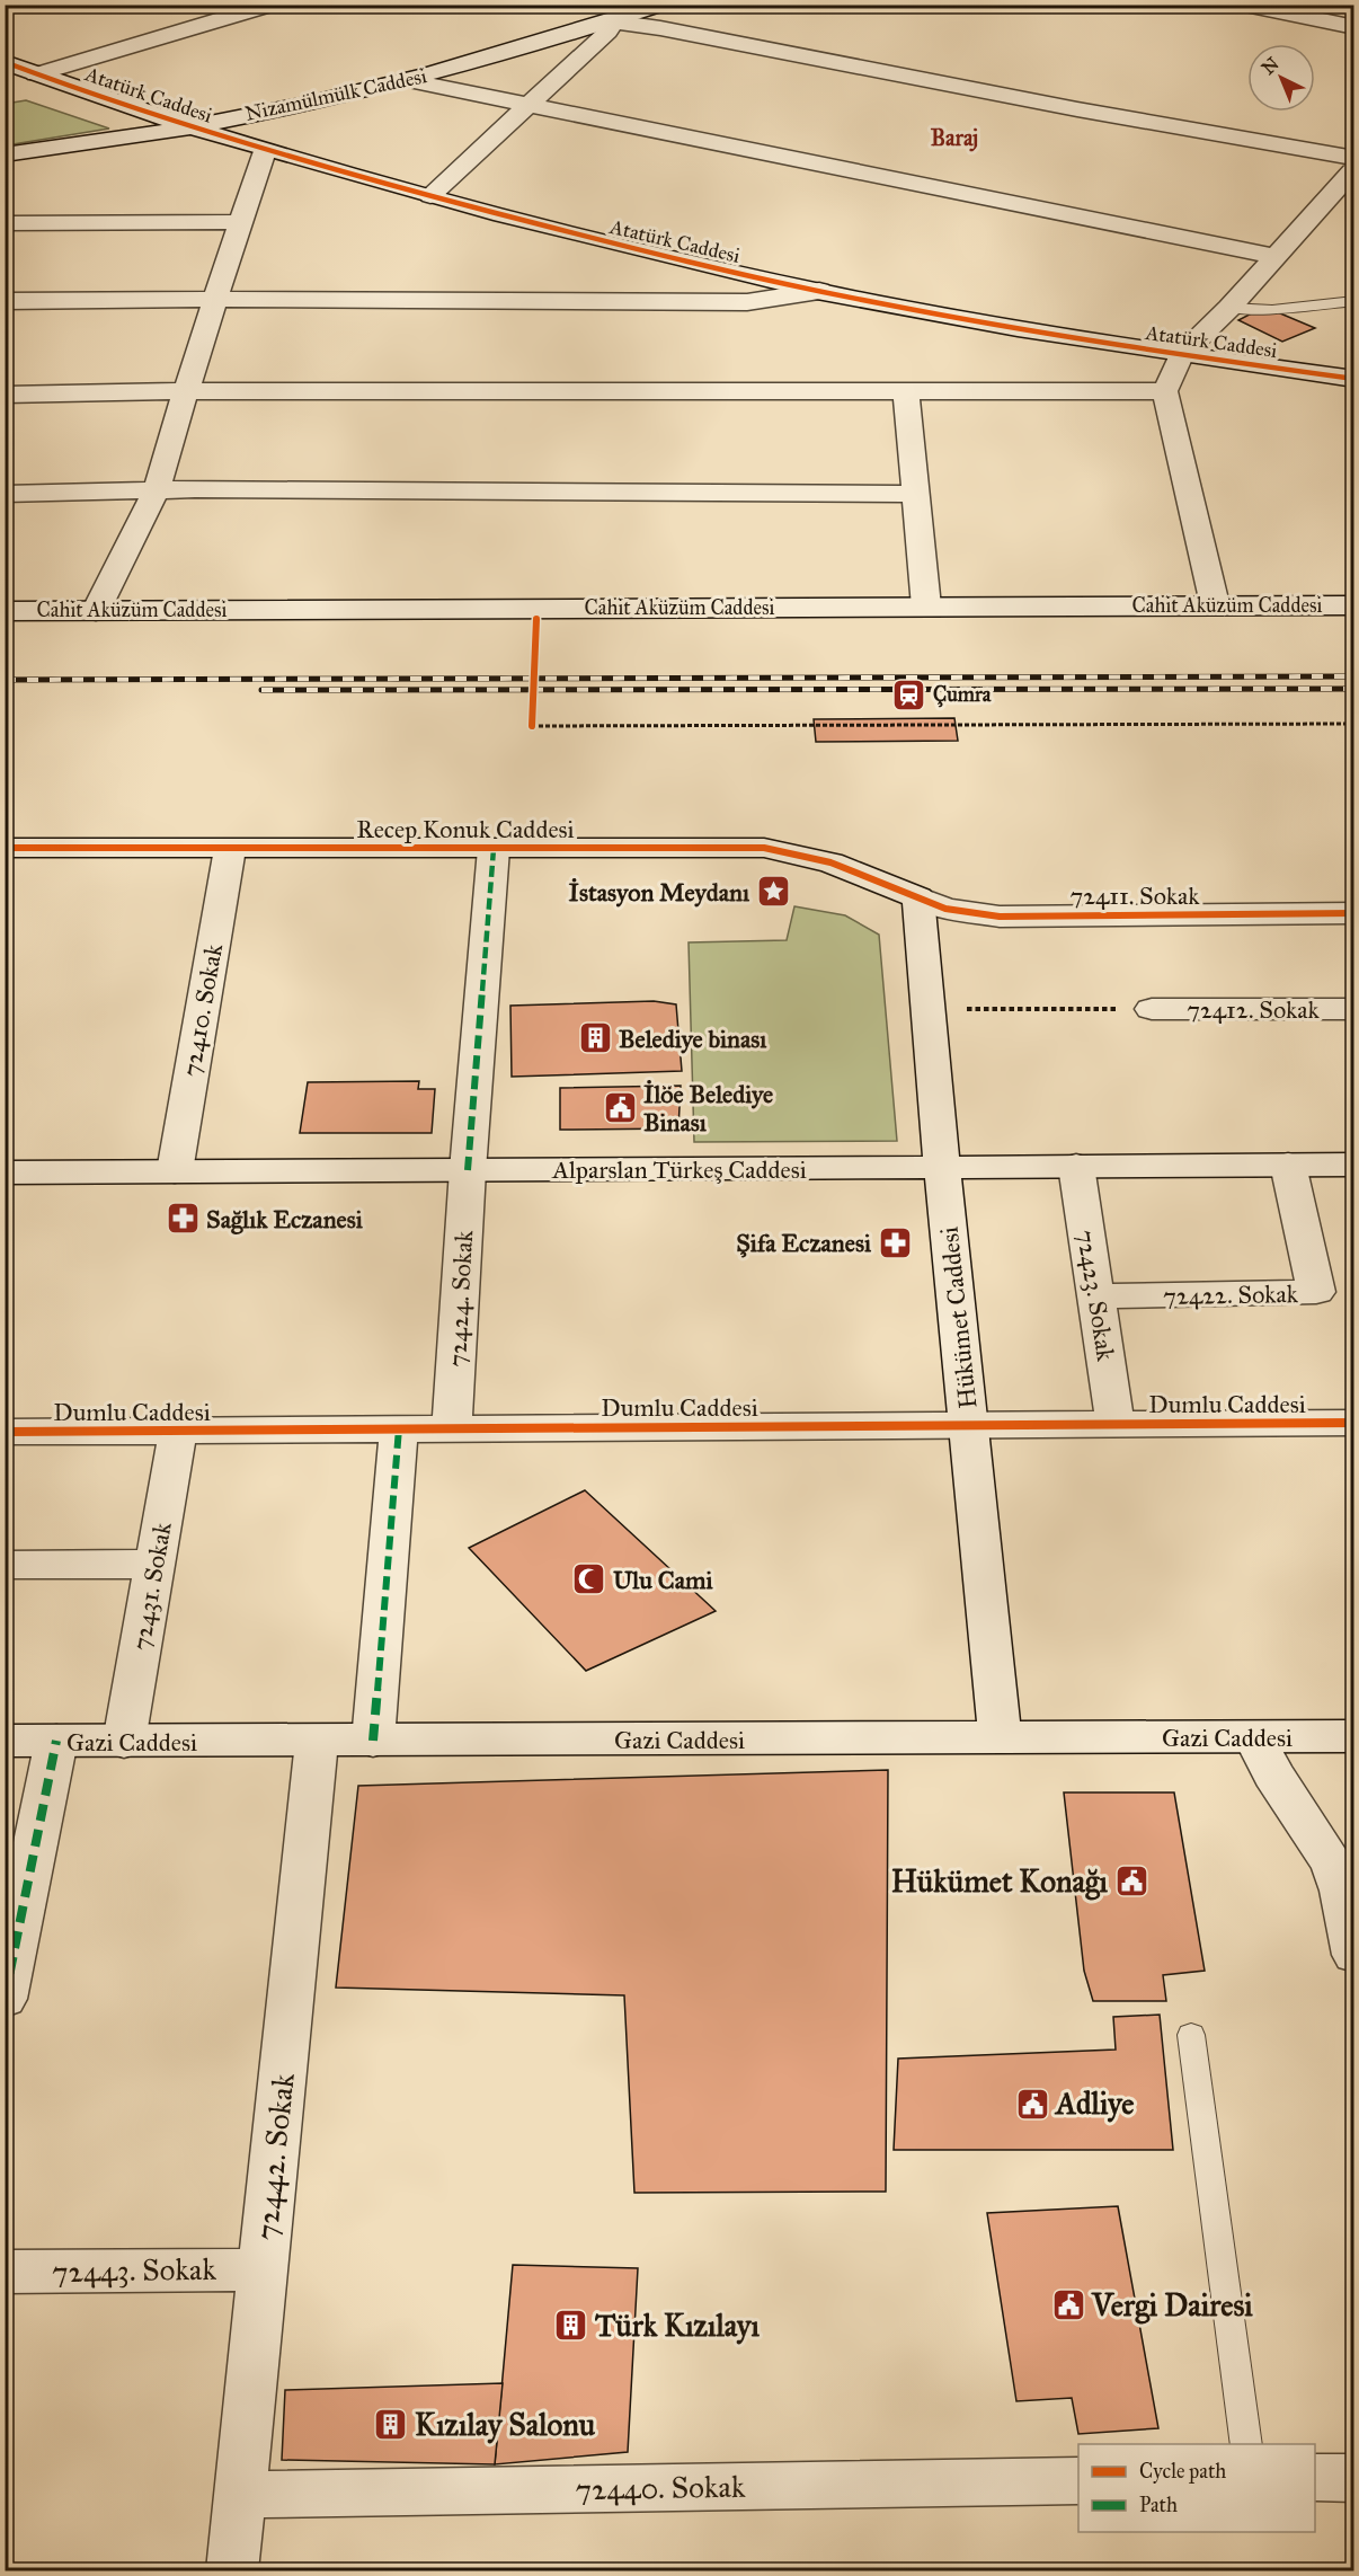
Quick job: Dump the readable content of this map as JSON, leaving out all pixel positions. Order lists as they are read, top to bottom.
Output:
{
  "streets": {
    "street": [
      "Atatürk Caddesi",
      "Nizamülmülk Caddesi",
      "Cahit Aküzüm Caddesi",
      "Recep Konuk Caddesi",
      "72411. Sokak",
      "72412. Sokak",
      "72410. Sokak",
      "Alparslan Türkeş Caddesi",
      "72422. Sokak",
      "72423. Sokak",
      "72424. Sokak",
      "Hükümet Caddesi",
      "Dumlu Caddesi",
      "72431. Sokak",
      "Gazi Caddesi",
      "72442. Sokak",
      "72443. Sokak",
      "72440. Sokak"
    ]
  },
  "crossings": [
    ["Atatürk Caddesi", "Nizamülmülk Caddesi"],
    ["Recep Konuk Caddesi", "72411. Sokak"],
    ["Recep Konuk Caddesi", "72410. Sokak"],
    ["Recep Konuk Caddesi", "72424. Sokak"],
    ["Recep Konuk Caddesi", "Hükümet Caddesi"],
    ["72411. Sokak", "Hükümet Caddesi"],
    ["72410. Sokak", "Alparslan Türkeş Caddesi"],
    ["Alparslan Türkeş Caddesi", "72422. Sokak"],
    ["Alparslan Türkeş Caddesi", "72423. Sokak"],
    ["Alparslan Türkeş Caddesi", "72424. Sokak"],
    ["Alparslan Türkeş Caddesi", "Hükümet Caddesi"],
    ["72422. Sokak", "72423. Sokak"],
    ["72423. Sokak", "Dumlu Caddesi"],
    ["72424. Sokak", "Dumlu Caddesi"],
    ["Hükümet Caddesi", "Dumlu Caddesi"],
    ["Hükümet Caddesi", "Gazi Caddesi"],
    ["Dumlu Caddesi", "72431. Sokak"],
    ["72431. Sokak", "Gazi Caddesi"],
    ["Gazi Caddesi", "72442. Sokak"],
    ["72442. Sokak", "72443. Sokak"],
    ["72442. Sokak", "72440. Sokak"]
  ],
  "districts": ["Baraj"],
  "places": {
    "station": ["Çumra"],
    "place": ["İstasyon Meydanı"],
    "building": ["Belediye binası", "Türk Kızılayı", "Kızılay Salonu"],
    "public building": [
      "İlöe Belediye Binası",
      "Hükümet Konağı",
      "Adliye",
      "Vergi Dairesi"
    ],
    "pharmacy": ["Sağlık Eczanesi", "Şifa Eczanesi"],
    "mosque": ["Ulu Cami"]
  },
  "legend": ["Cycle path", "Path"],
  "north": "top left"
}
